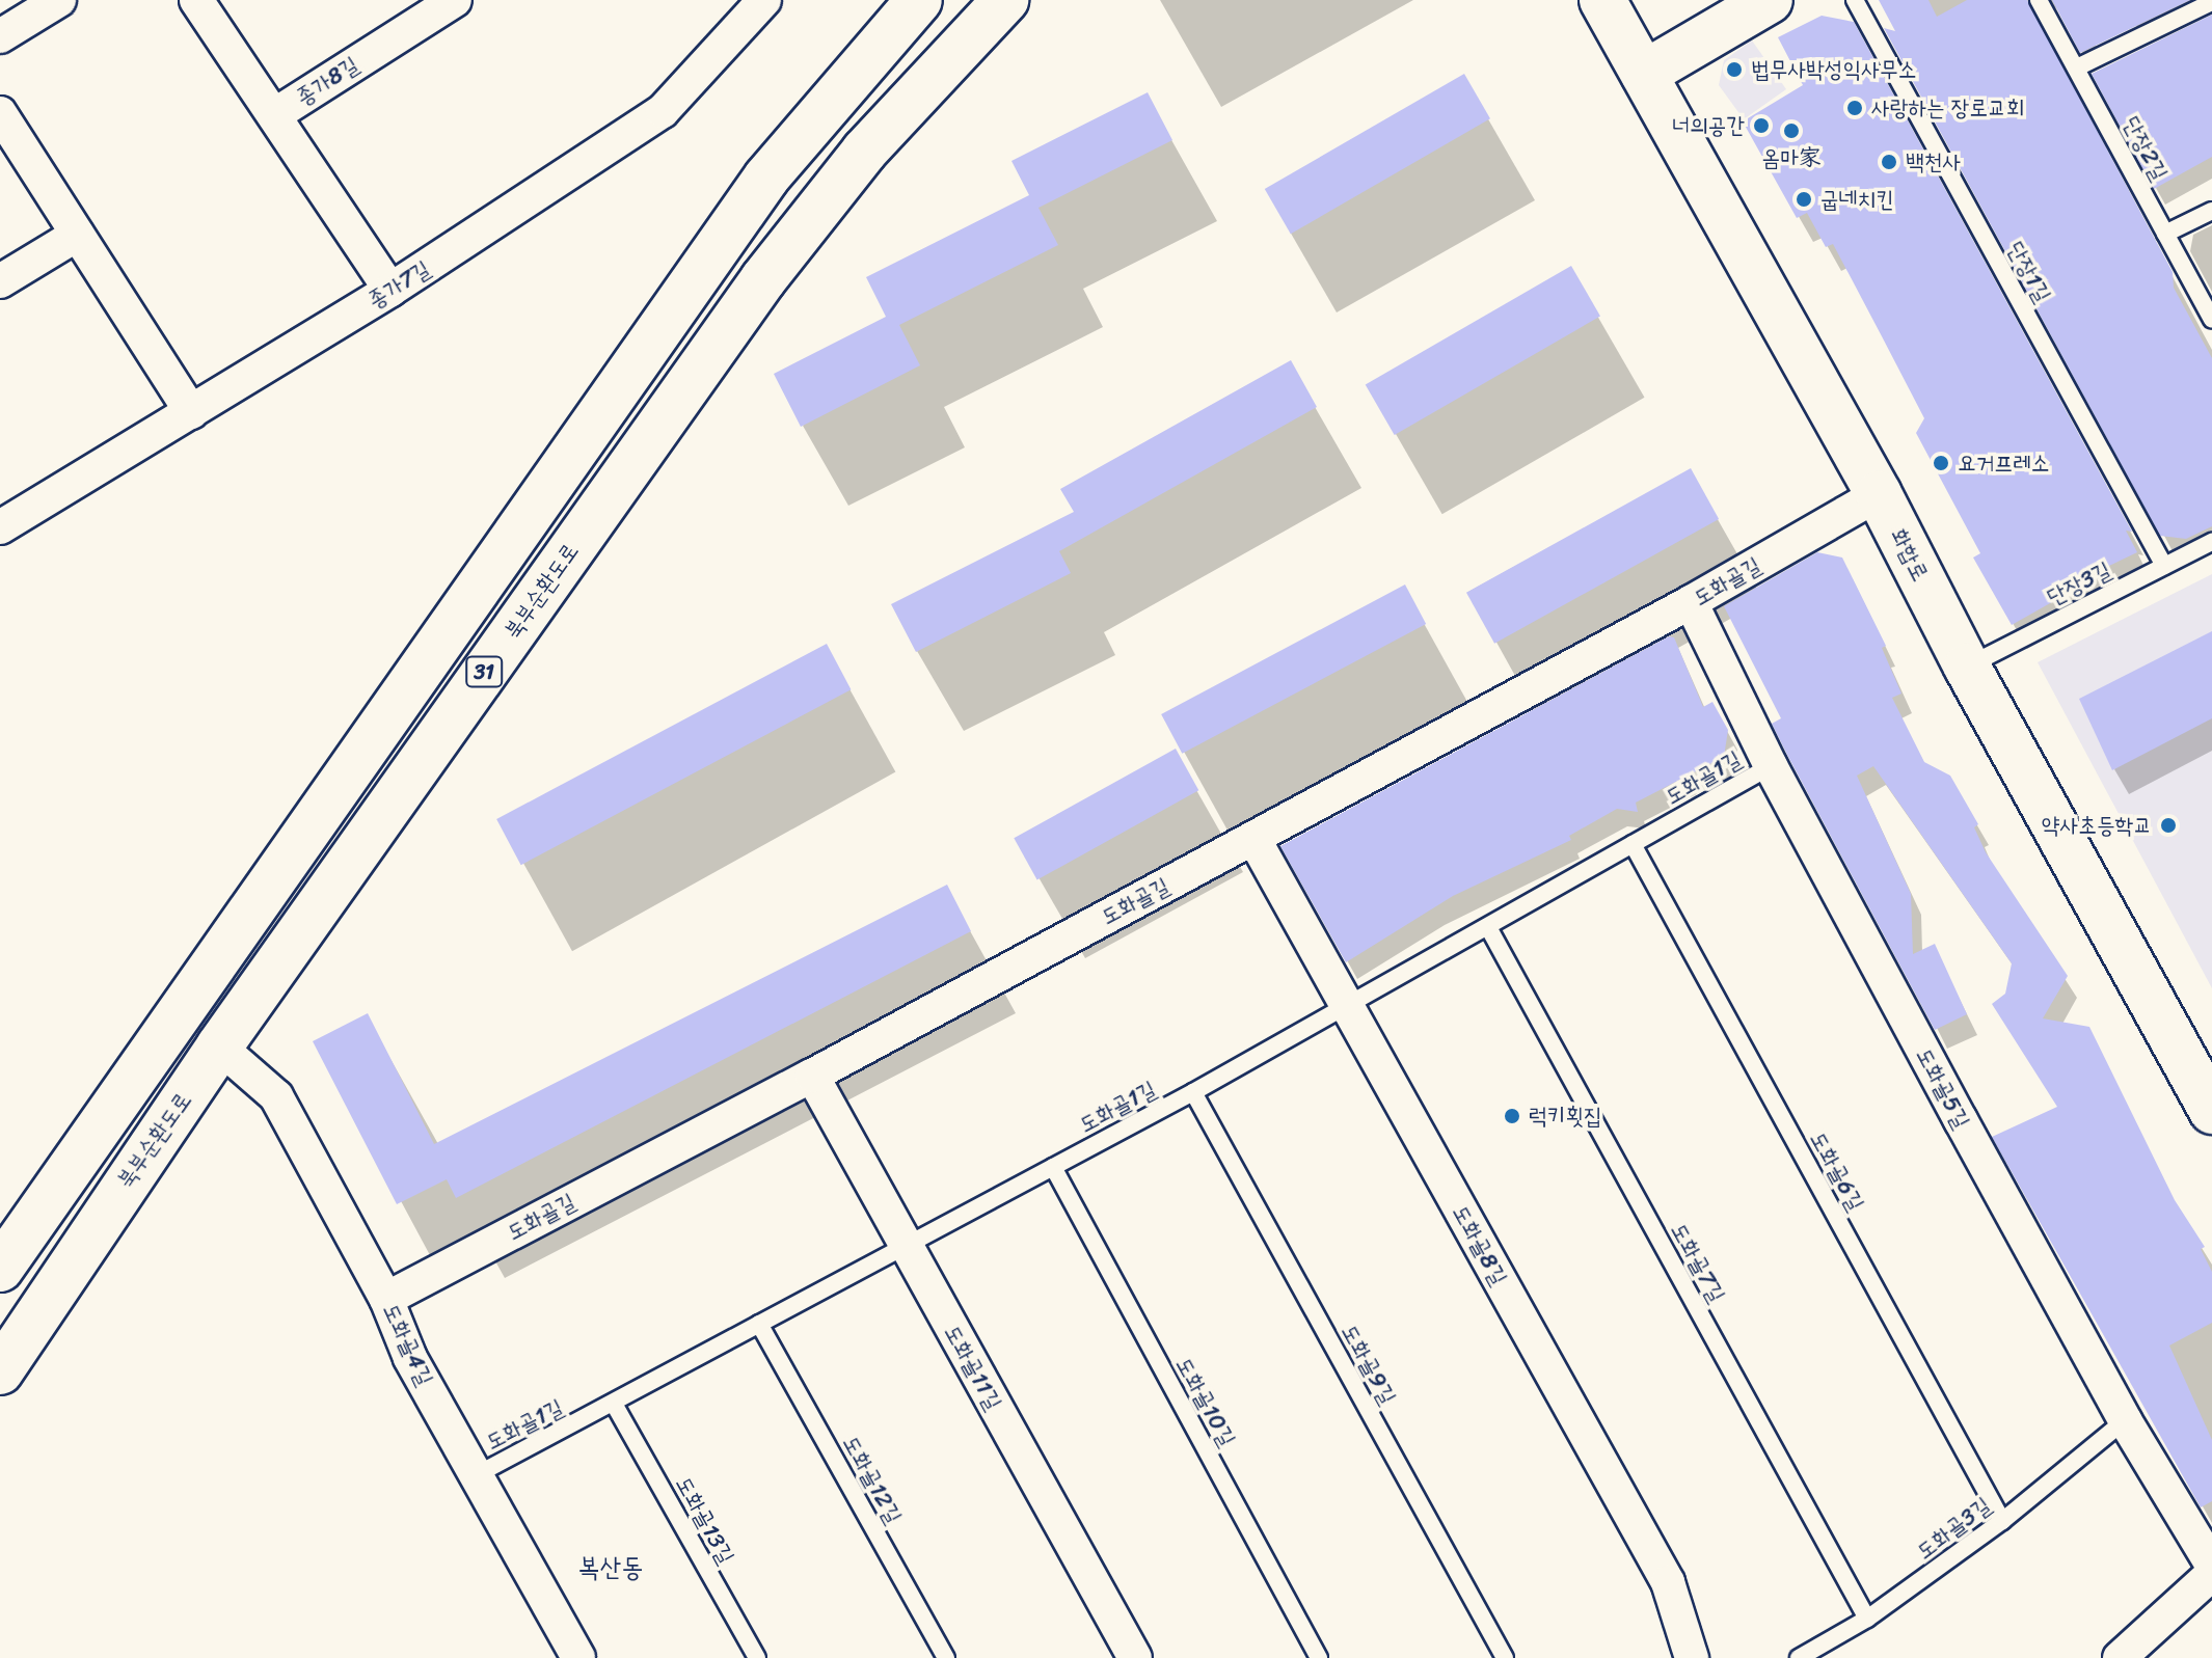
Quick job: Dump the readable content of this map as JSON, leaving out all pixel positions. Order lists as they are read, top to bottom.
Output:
{
  "streets": {
    "main road": ["화합로", "북부순환도로", "31"],
    "street": [
      "종가8길",
      "종가7길",
      "도화골길",
      "도화골5길",
      "도화골8길",
      "도화골4길",
      "도화골11길"
    ],
    "lane": [
      "단장2길",
      "단장1길",
      "단장3길",
      "도화골1길",
      "도화골6길",
      "도화골7길",
      "도화골9길",
      "도화골10길",
      "도화골12길",
      "도화골13길",
      "도화골3길"
    ]
  },
  "crossings": [
    ["단장1길", "단장3길"],
    ["화합로", "도화골길"],
    ["화합로", "단장3길"],
    ["도화골길", "도화골5길"],
    ["도화골길", "도화골8길"],
    ["도화골길", "도화골4길"],
    ["도화골길", "도화골11길"],
    ["북부순환도로", "도화골4길"],
    ["도화골1길", "도화골5길"],
    ["도화골1길", "도화골6길"],
    ["도화골1길", "도화골8길"],
    ["도화골1길", "도화골7길"],
    ["도화골1길", "도화골4길"],
    ["도화골1길", "도화골9길"],
    ["도화골1길", "도화골11길"],
    ["도화골1길", "도화골10길"],
    ["도화골1길", "도화골12길"],
    ["도화골1길", "도화골13길"],
    ["도화골5길", "도화골3길"],
    ["도화골6길", "도화골3길"],
    ["도화골7길", "도화골3길"]
  ],
  "districts": ["복산동"],
  "places": [
    "법무사박성익사무소",
    "사랑하는 장로교회",
    "너의공간",
    "옴마家",
    "백천사",
    "굽네치킨",
    "요거프레소",
    "약사초등학교",
    "럭키횟집"
  ]
}
